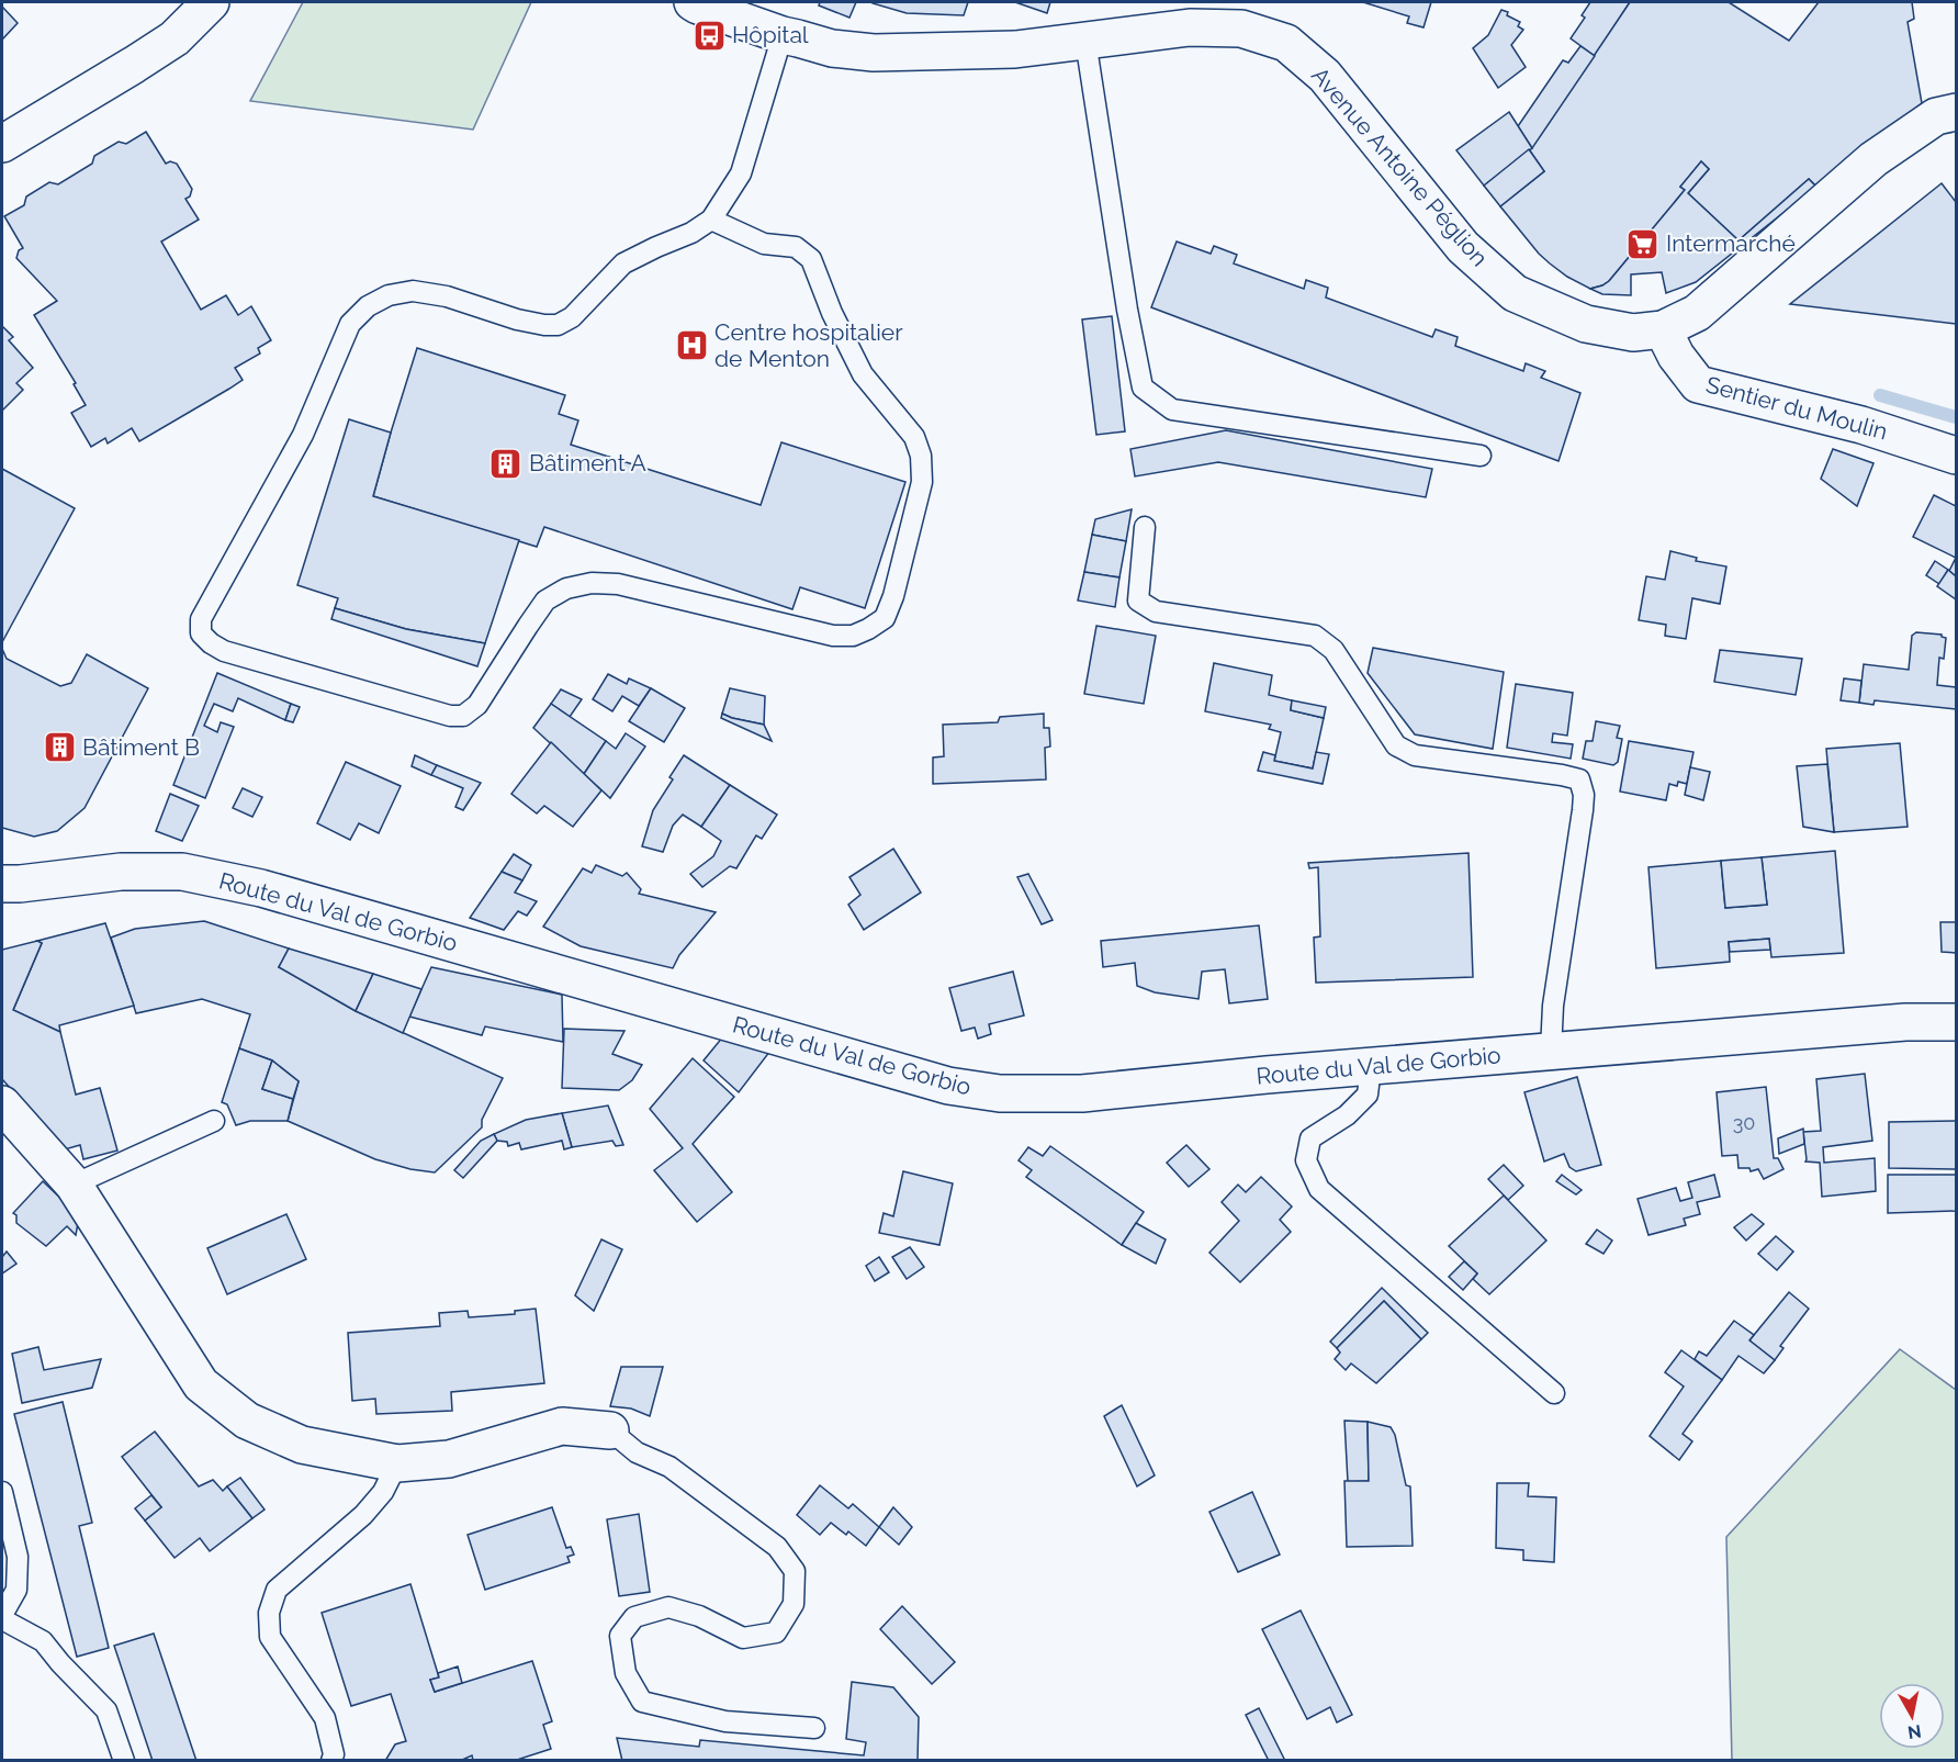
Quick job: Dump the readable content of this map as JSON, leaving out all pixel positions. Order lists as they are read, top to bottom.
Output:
{
  "streets": {
    "street": ["Avenue Antoine Péglion", "Sentier du Moulin", "Route du Val de Gorbio"]
  },
  "crossings": [
    ["Avenue Antoine Péglion", "Sentier du Moulin"]
  ],
  "places": {
    "bus stop": ["Hôpital"],
    "supermarket": ["Intermarché"],
    "hospital": ["Centre hospitalier de Menton"],
    "building": ["Bâtiment A", "Bâtiment B"]
  },
  "house_numbers": ["30"],
  "north": "bottom"
}
